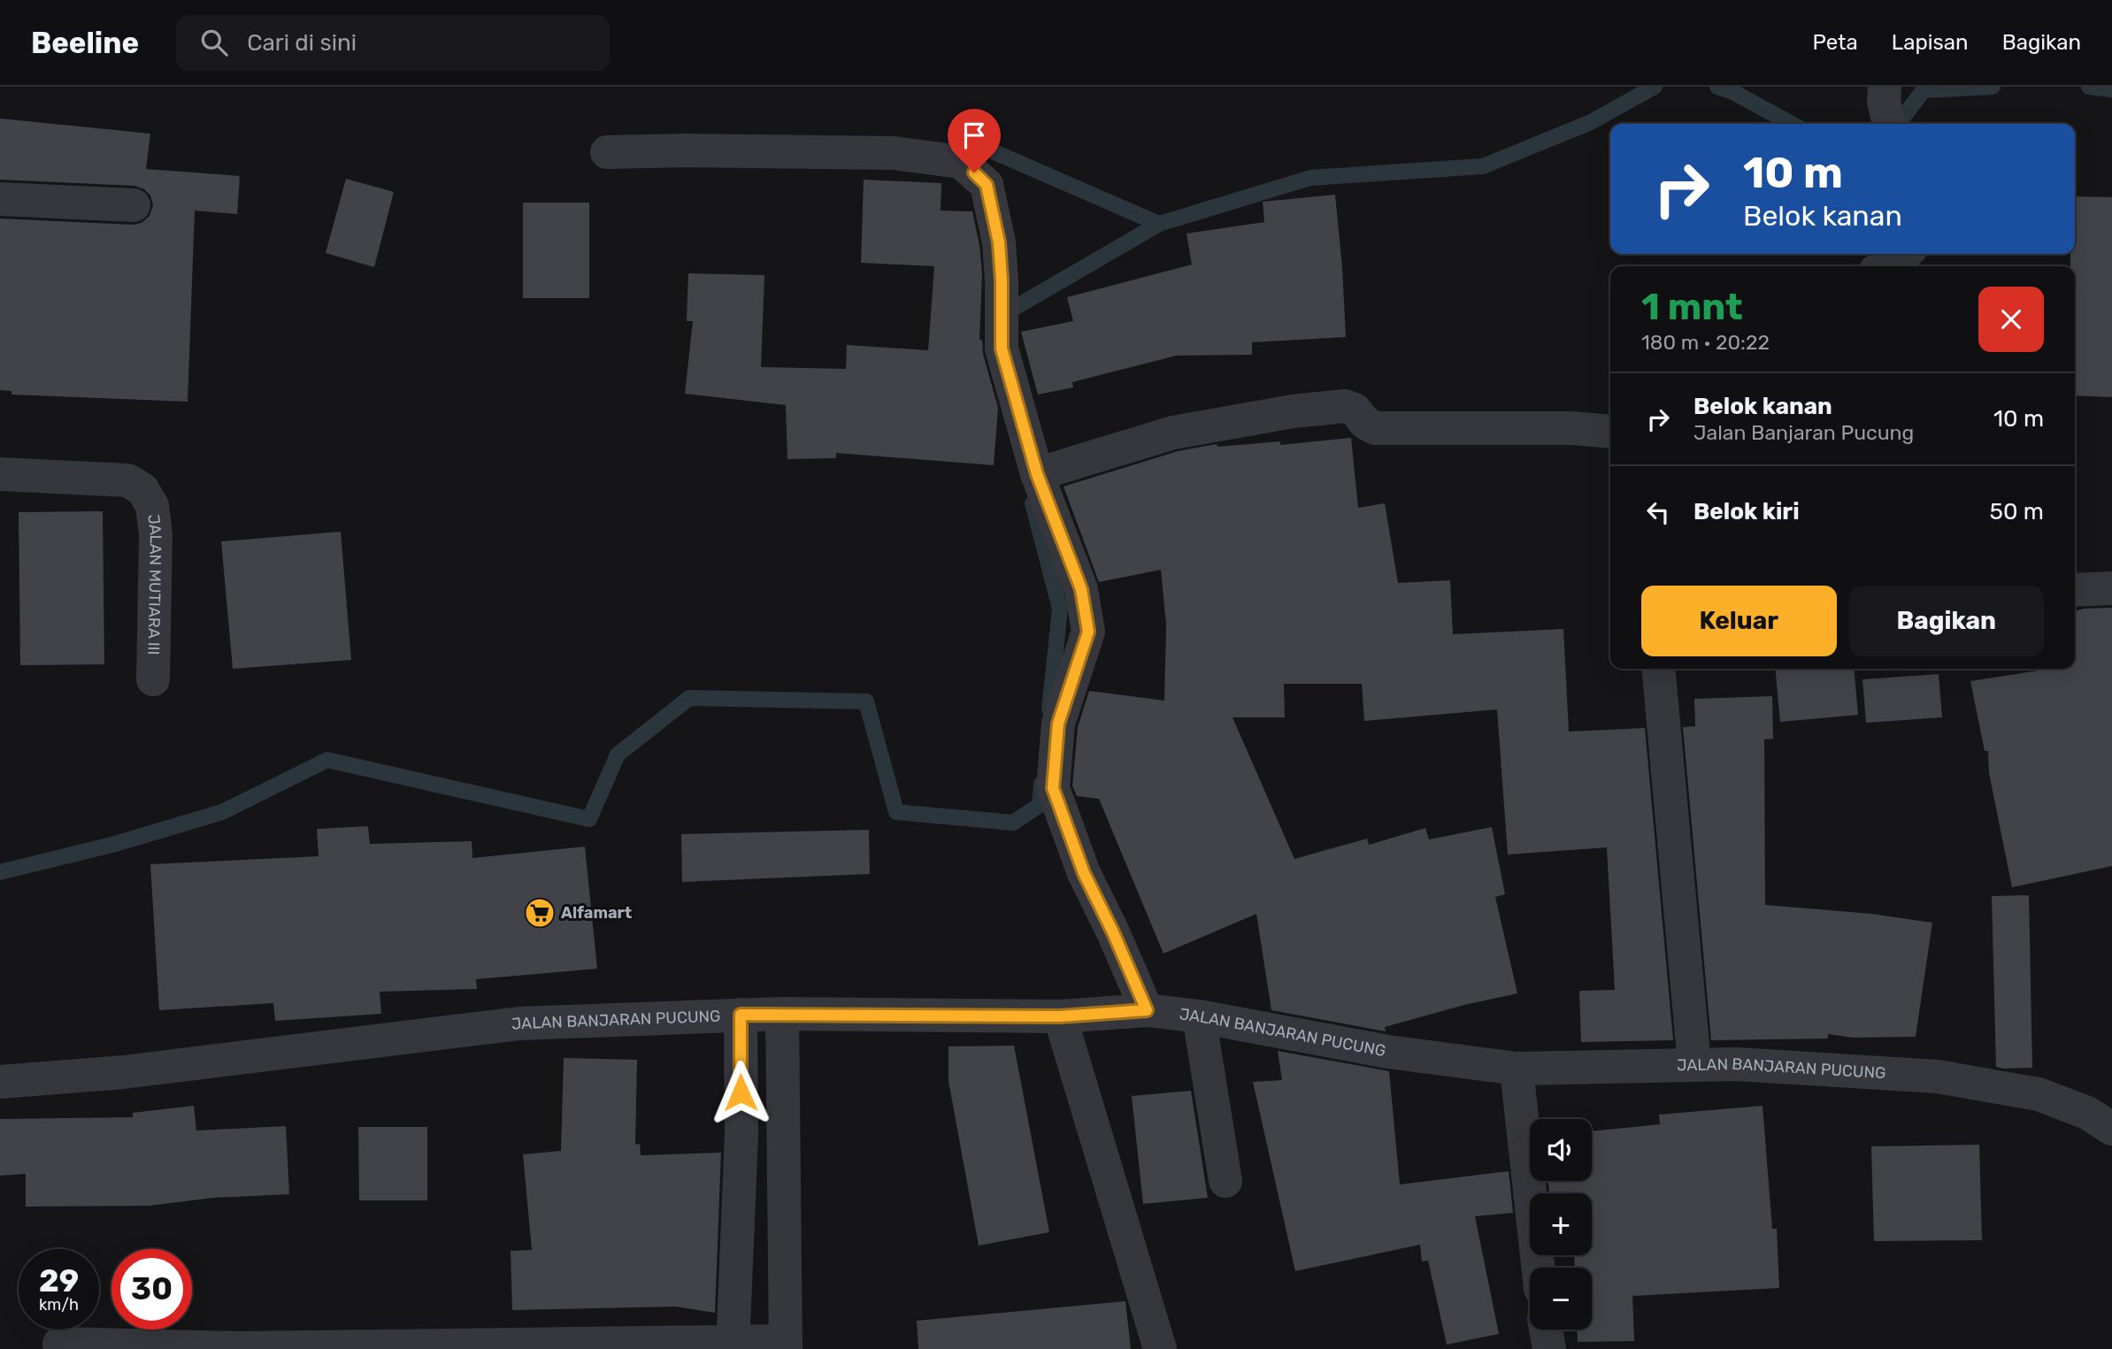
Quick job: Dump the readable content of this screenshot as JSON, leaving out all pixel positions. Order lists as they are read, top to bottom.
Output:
{
  "streets": {
    "street": ["JALAN MUTIARA III", "JALAN BANJARAN PUCUNG"]
  },
  "places": {
    "supermarket": ["Alfamart"]
  },
  "page": {
    "header": "Beeline",
    "search": "Cari di sini",
    "nav": ["Peta", "Lapisan", "Bagikan"],
    "turn": ["10 m", "Belok kanan"],
    "heading": ["1 mnt", "180 m · 20:22"],
    "list": [
      {
        "name": "Belok kanan",
        "note": "Jalan Banjaran Pucung",
        "value": "10 m"
      },
      {
        "name": "Belok kiri",
        "value": "50 m"
      }
    ],
    "buttons": ["Keluar", "Bagikan"],
    "map_buttons": ["+", "−"],
    "speed": "29 km/h",
    "limit": "30"
  }
}
